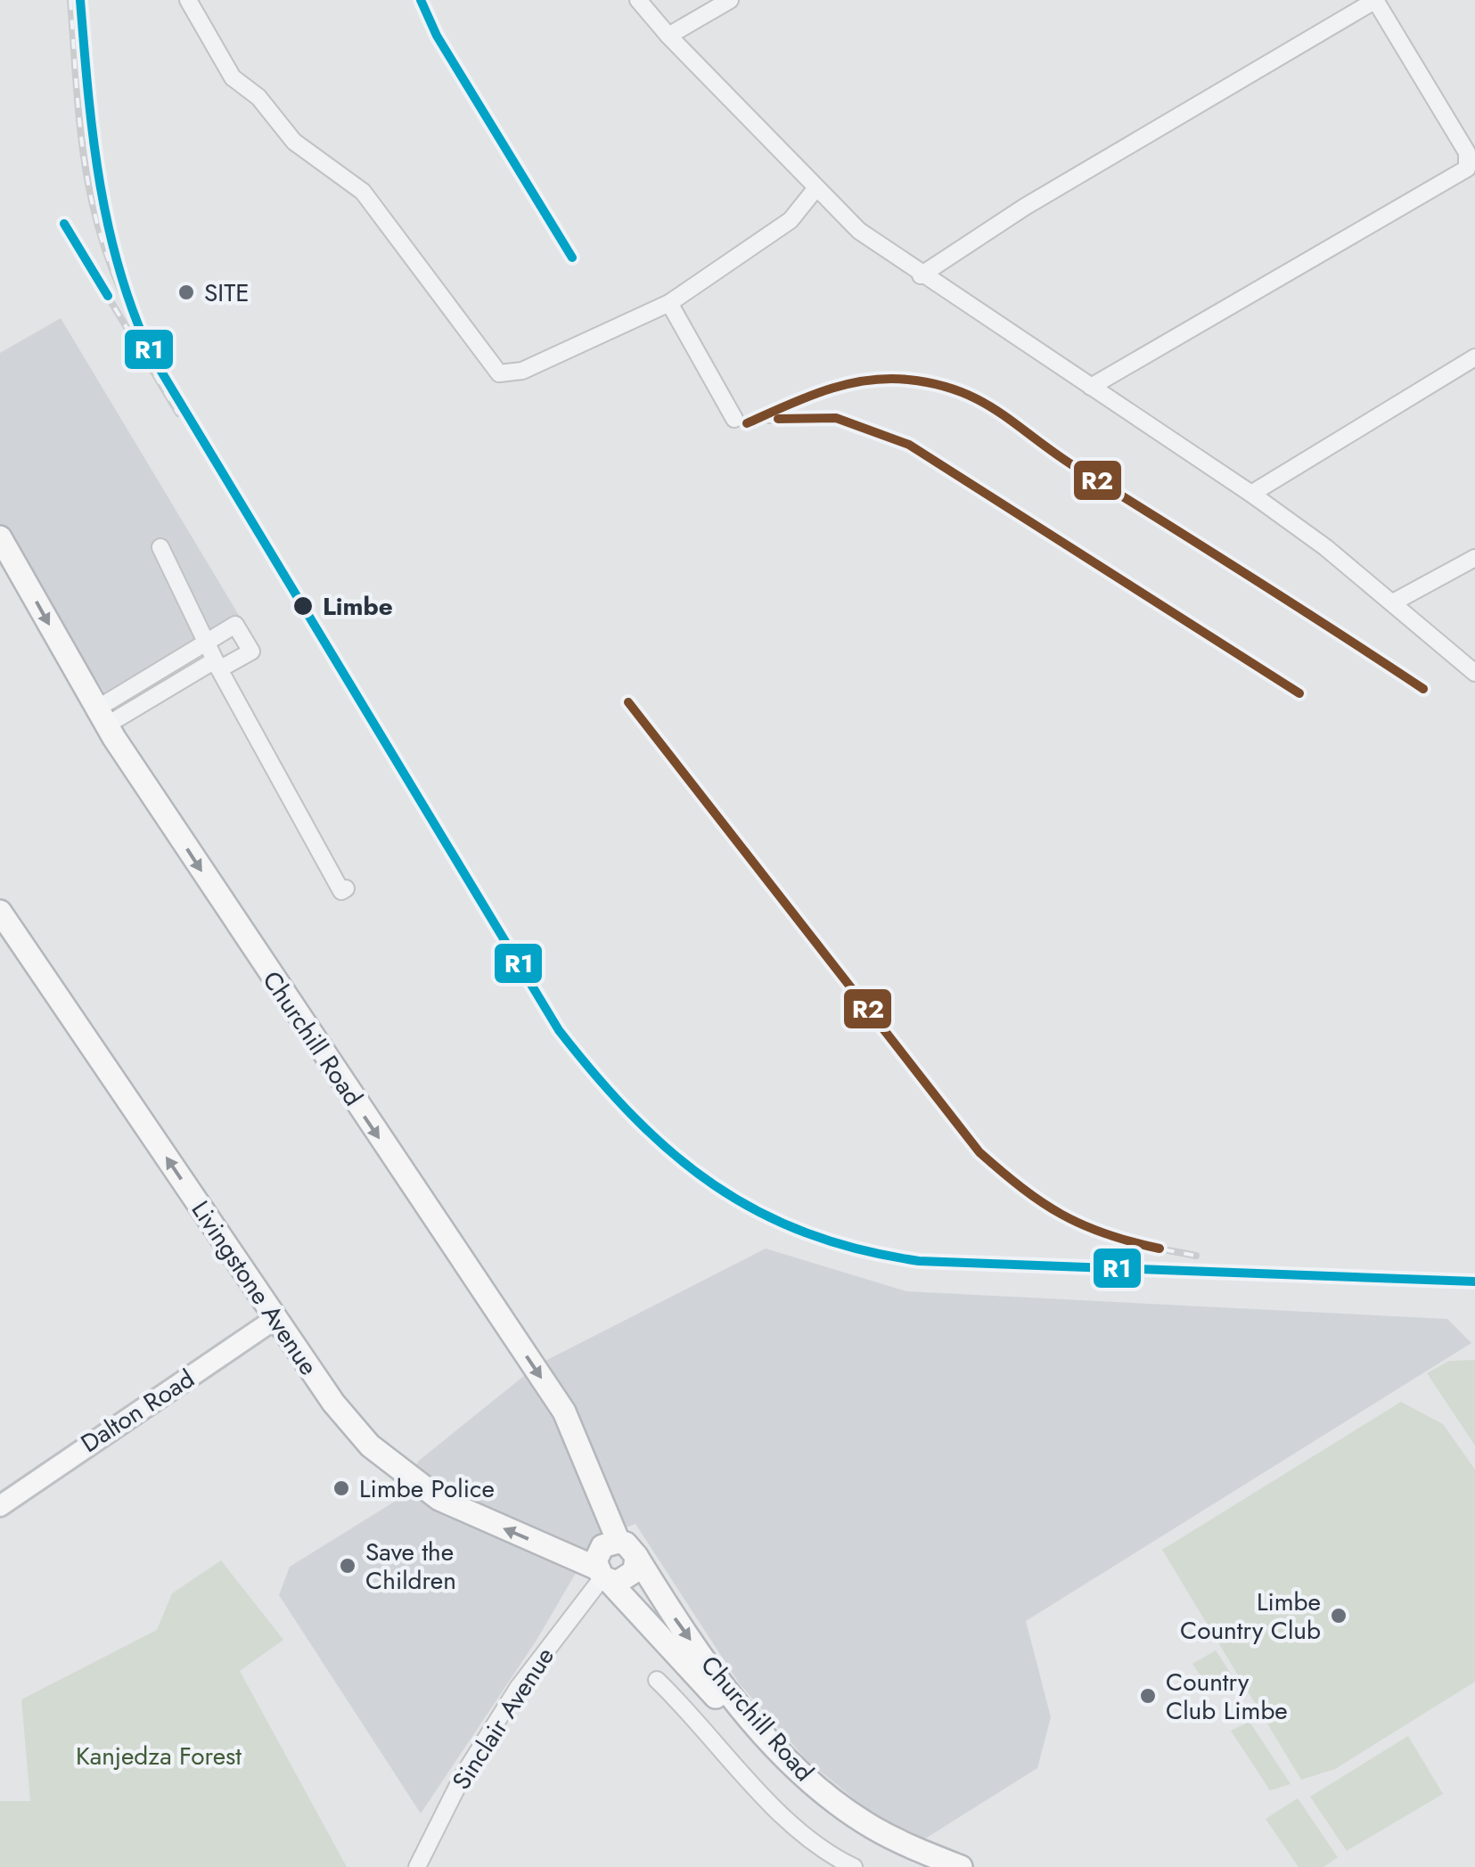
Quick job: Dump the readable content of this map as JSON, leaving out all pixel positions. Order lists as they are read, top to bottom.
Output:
{
  "streets": {
    "highway": ["Churchill Road", "Livingstone Avenue"],
    "main road": ["Dalton Road"],
    "street": ["Sinclair Avenue"]
  },
  "crossings": [
    ["Churchill Road", "Livingstone Avenue"],
    ["Churchill Road", "Sinclair Avenue"],
    ["Livingstone Avenue", "Dalton Road"],
    ["Livingstone Avenue", "Sinclair Avenue"]
  ],
  "one_way": ["Churchill Road", "Livingstone Avenue"],
  "parks": ["Kanjedza Forest"],
  "places": [
    "SITE",
    "Limbe",
    "Limbe Police",
    "Save the Children",
    "Limbe Country Club",
    "Country Club Limbe"
  ],
  "lines": ["transit line R1", "transit line R2"]
}
